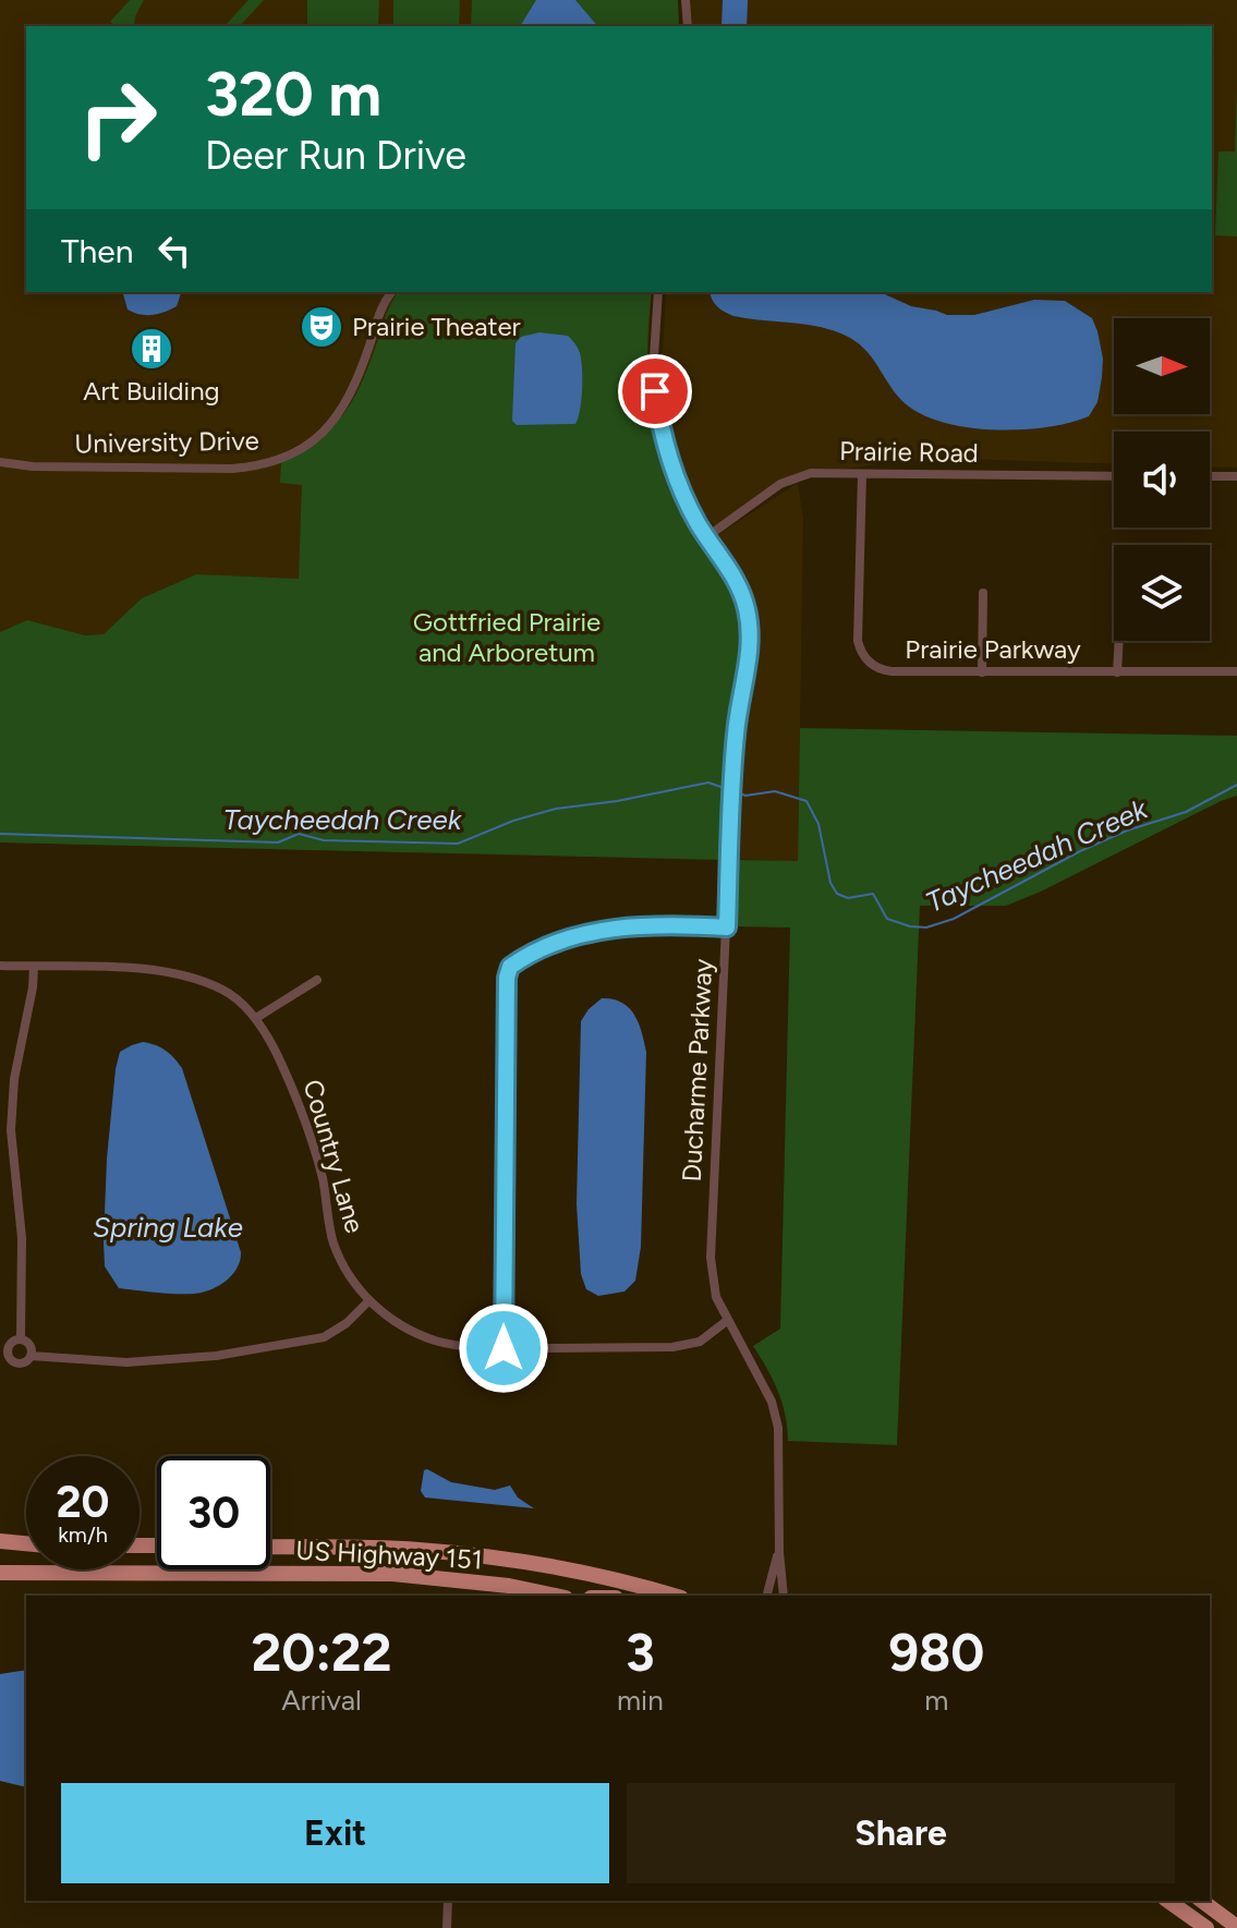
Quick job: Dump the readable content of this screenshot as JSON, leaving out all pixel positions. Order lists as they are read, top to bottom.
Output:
{
  "streets": {
    "main road": ["US Highway 151"],
    "street": [
      "University Drive",
      "Prairie Road",
      "Prairie Parkway",
      "Ducharme Parkway",
      "Country Lane"
    ]
  },
  "crossings": [
    ["Prairie Road", "Prairie Parkway"],
    ["Prairie Road", "Ducharme Parkway"],
    ["Ducharme Parkway", "Country Lane"]
  ],
  "water": ["Taycheedah Creek", "Spring Lake"],
  "parks": ["Gottfried Prairie and Arboretum"],
  "places": {
    "theatre": ["Prairie Theater"],
    "building": ["Art Building"]
  },
  "north": "right",
  "page": {
    "turn": ["320 m", "Deer Run Drive"],
    "then": "Then",
    "speed": "20 km/h",
    "limit": "30",
    "eta": [
      "20:22",
      "Arrival",
      "3",
      "min",
      "980",
      "m"
    ],
    "buttons": ["Exit", "Share"]
  }
}
